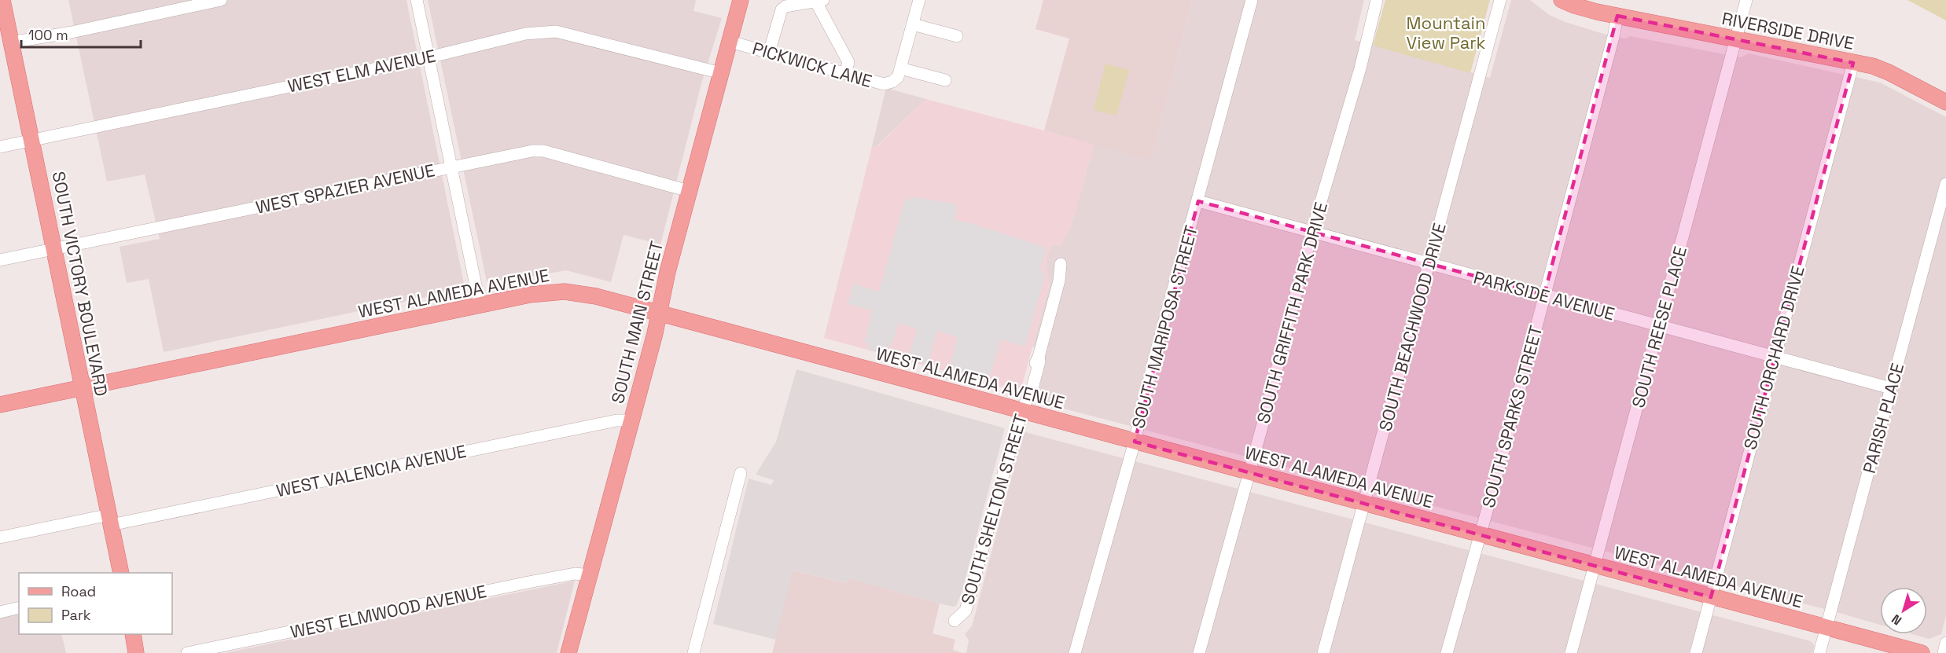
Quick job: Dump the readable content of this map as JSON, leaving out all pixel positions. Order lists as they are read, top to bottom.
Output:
{
  "streets": {
    "main road": [
      "RIVERSIDE DRIVE",
      "SOUTH VICTORY BOULEVARD",
      "WEST ALAMEDA AVENUE",
      "SOUTH MAIN STREET"
    ],
    "street": [
      "PICKWICK LANE",
      "WEST ELM AVENUE",
      "WEST SPAZIER AVENUE",
      "PARKSIDE AVENUE",
      "SOUTH GRIFFITH PARK DRIVE",
      "SOUTH MARIPOSA STREET",
      "SOUTH BEACHWOOD DRIVE",
      "SOUTH REESE PLACE",
      "SOUTH ORCHARD DRIVE",
      "SOUTH SPARKS STREET",
      "PARISH PLACE",
      "WEST VALENCIA AVENUE",
      "SOUTH SHELTON STREET",
      "WEST ELMWOOD AVENUE"
    ]
  },
  "crossings": [
    ["RIVERSIDE DRIVE", "SOUTH REESE PLACE"],
    ["RIVERSIDE DRIVE", "SOUTH ORCHARD DRIVE"],
    ["RIVERSIDE DRIVE", "SOUTH SPARKS STREET"],
    ["PICKWICK LANE", "SOUTH MAIN STREET"],
    ["WEST ELM AVENUE", "SOUTH VICTORY BOULEVARD"],
    ["WEST ELM AVENUE", "SOUTH MAIN STREET"],
    ["WEST SPAZIER AVENUE", "SOUTH VICTORY BOULEVARD"],
    ["WEST SPAZIER AVENUE", "SOUTH MAIN STREET"],
    ["SOUTH VICTORY BOULEVARD", "WEST ALAMEDA AVENUE"],
    ["SOUTH VICTORY BOULEVARD", "WEST VALENCIA AVENUE"],
    ["WEST ALAMEDA AVENUE", "SOUTH GRIFFITH PARK DRIVE"],
    ["WEST ALAMEDA AVENUE", "SOUTH MAIN STREET"],
    ["WEST ALAMEDA AVENUE", "SOUTH MARIPOSA STREET"],
    ["WEST ALAMEDA AVENUE", "SOUTH BEACHWOOD DRIVE"],
    ["WEST ALAMEDA AVENUE", "SOUTH REESE PLACE"],
    ["WEST ALAMEDA AVENUE", "SOUTH ORCHARD DRIVE"],
    ["WEST ALAMEDA AVENUE", "SOUTH SPARKS STREET"],
    ["WEST ALAMEDA AVENUE", "PARISH PLACE"],
    ["WEST ALAMEDA AVENUE", "SOUTH SHELTON STREET"],
    ["PARKSIDE AVENUE", "SOUTH GRIFFITH PARK DRIVE"],
    ["PARKSIDE AVENUE", "SOUTH MARIPOSA STREET"],
    ["PARKSIDE AVENUE", "SOUTH BEACHWOOD DRIVE"],
    ["PARKSIDE AVENUE", "SOUTH REESE PLACE"],
    ["PARKSIDE AVENUE", "SOUTH ORCHARD DRIVE"],
    ["PARKSIDE AVENUE", "SOUTH SPARKS STREET"],
    ["PARKSIDE AVENUE", "PARISH PLACE"],
    ["SOUTH MAIN STREET", "WEST VALENCIA AVENUE"],
    ["SOUTH MAIN STREET", "WEST ELMWOOD AVENUE"]
  ],
  "parks": ["Mountain View Park"],
  "legend": ["Road", "Park"],
  "scale_bar": "100 m",
  "north": "bottom left"
}
